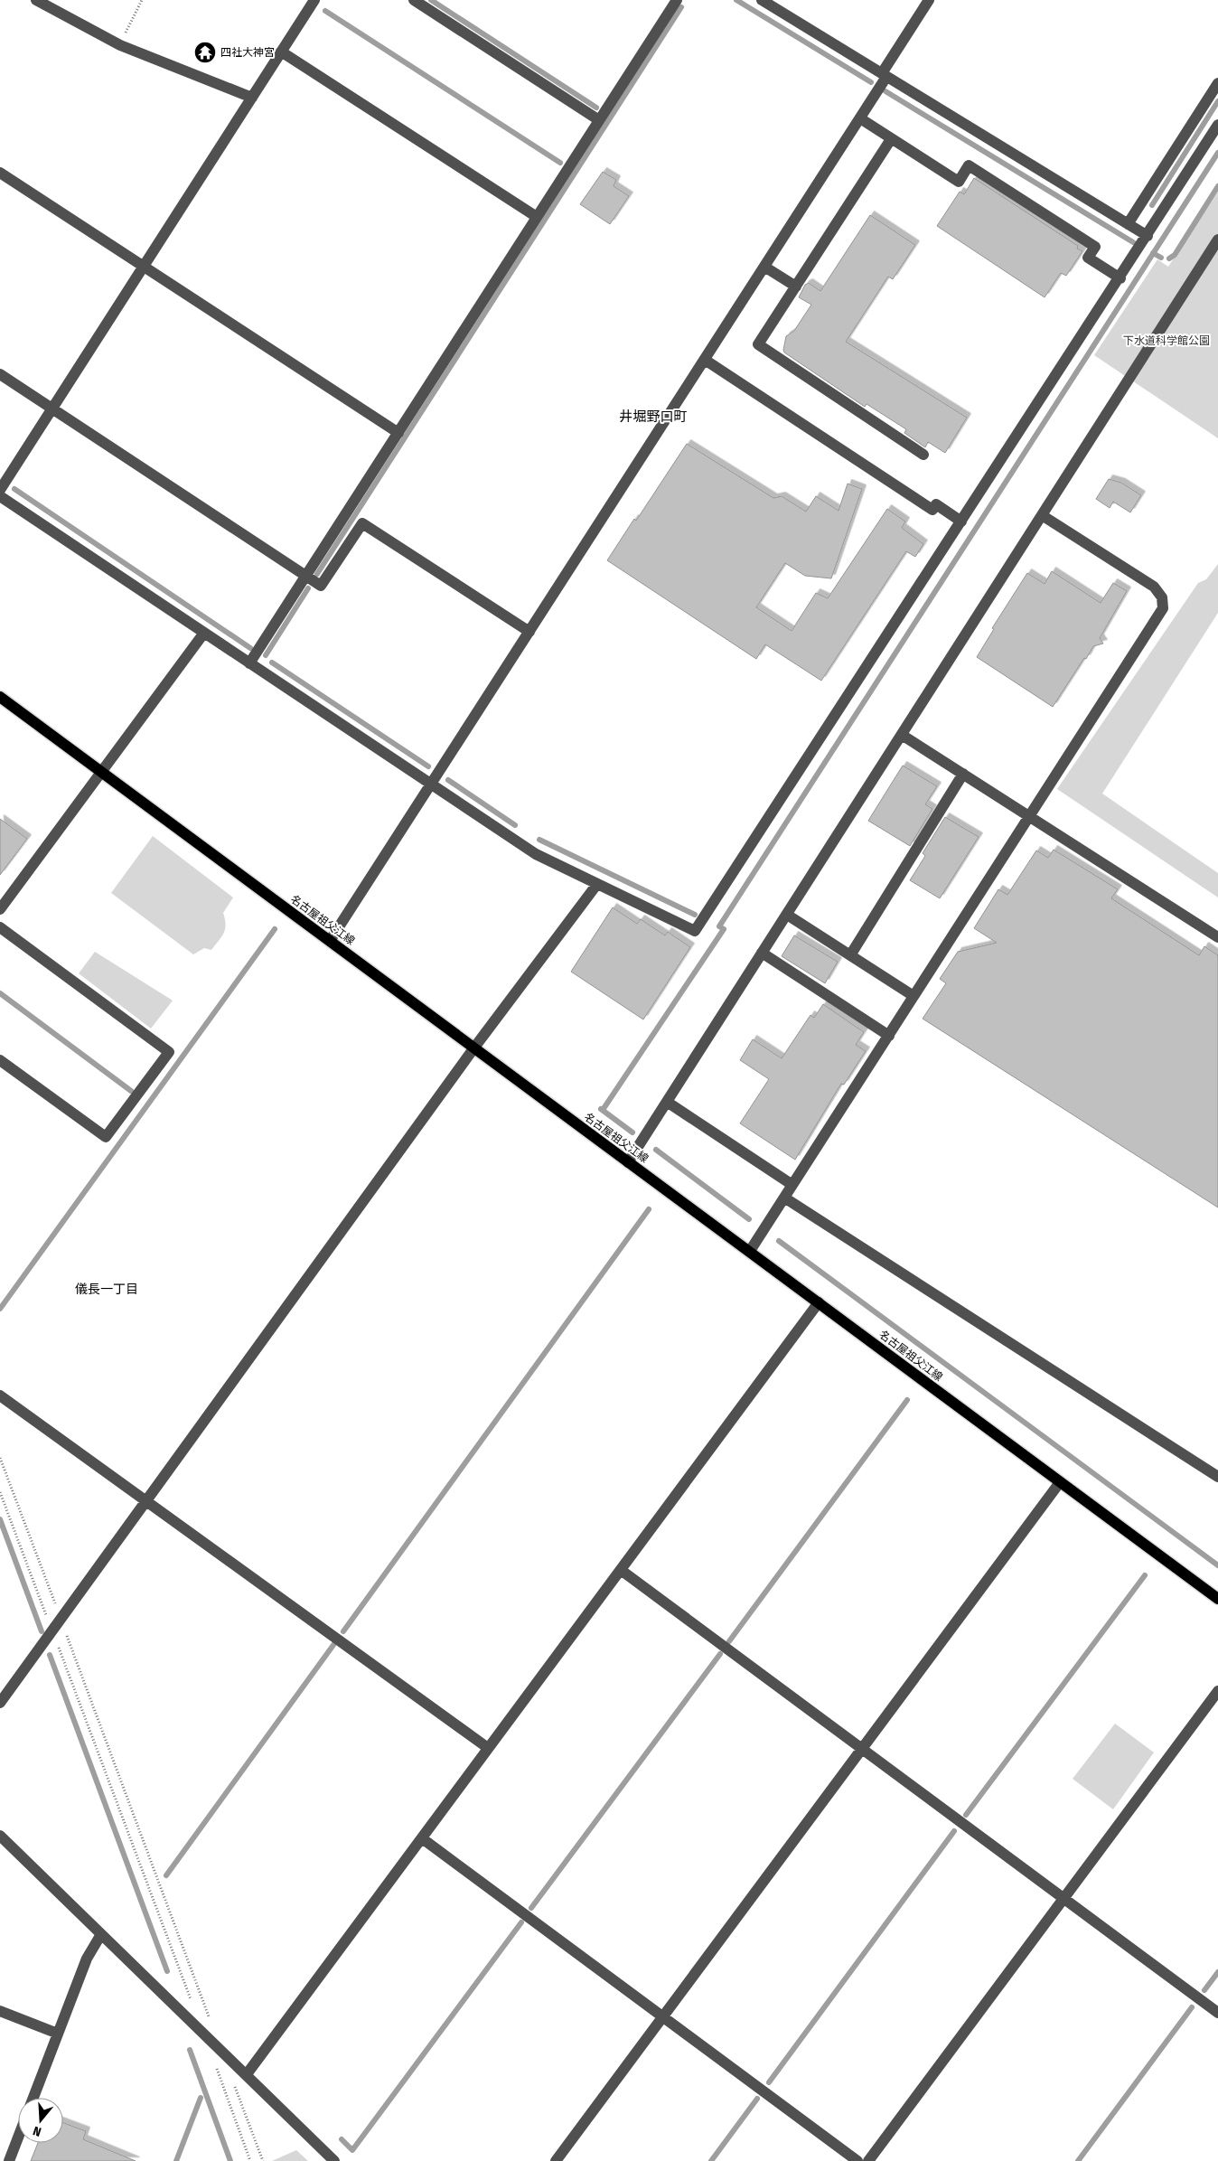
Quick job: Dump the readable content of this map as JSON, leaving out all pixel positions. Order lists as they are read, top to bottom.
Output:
{
  "streets": {
    "main road": ["名古屋祖父江線"]
  },
  "districts": ["井堀野口町", "儀長一丁目"],
  "parks": ["下水道科学館公園"],
  "places": {
    "temple": ["四社大神宮"]
  },
  "north": "bottom"
}
